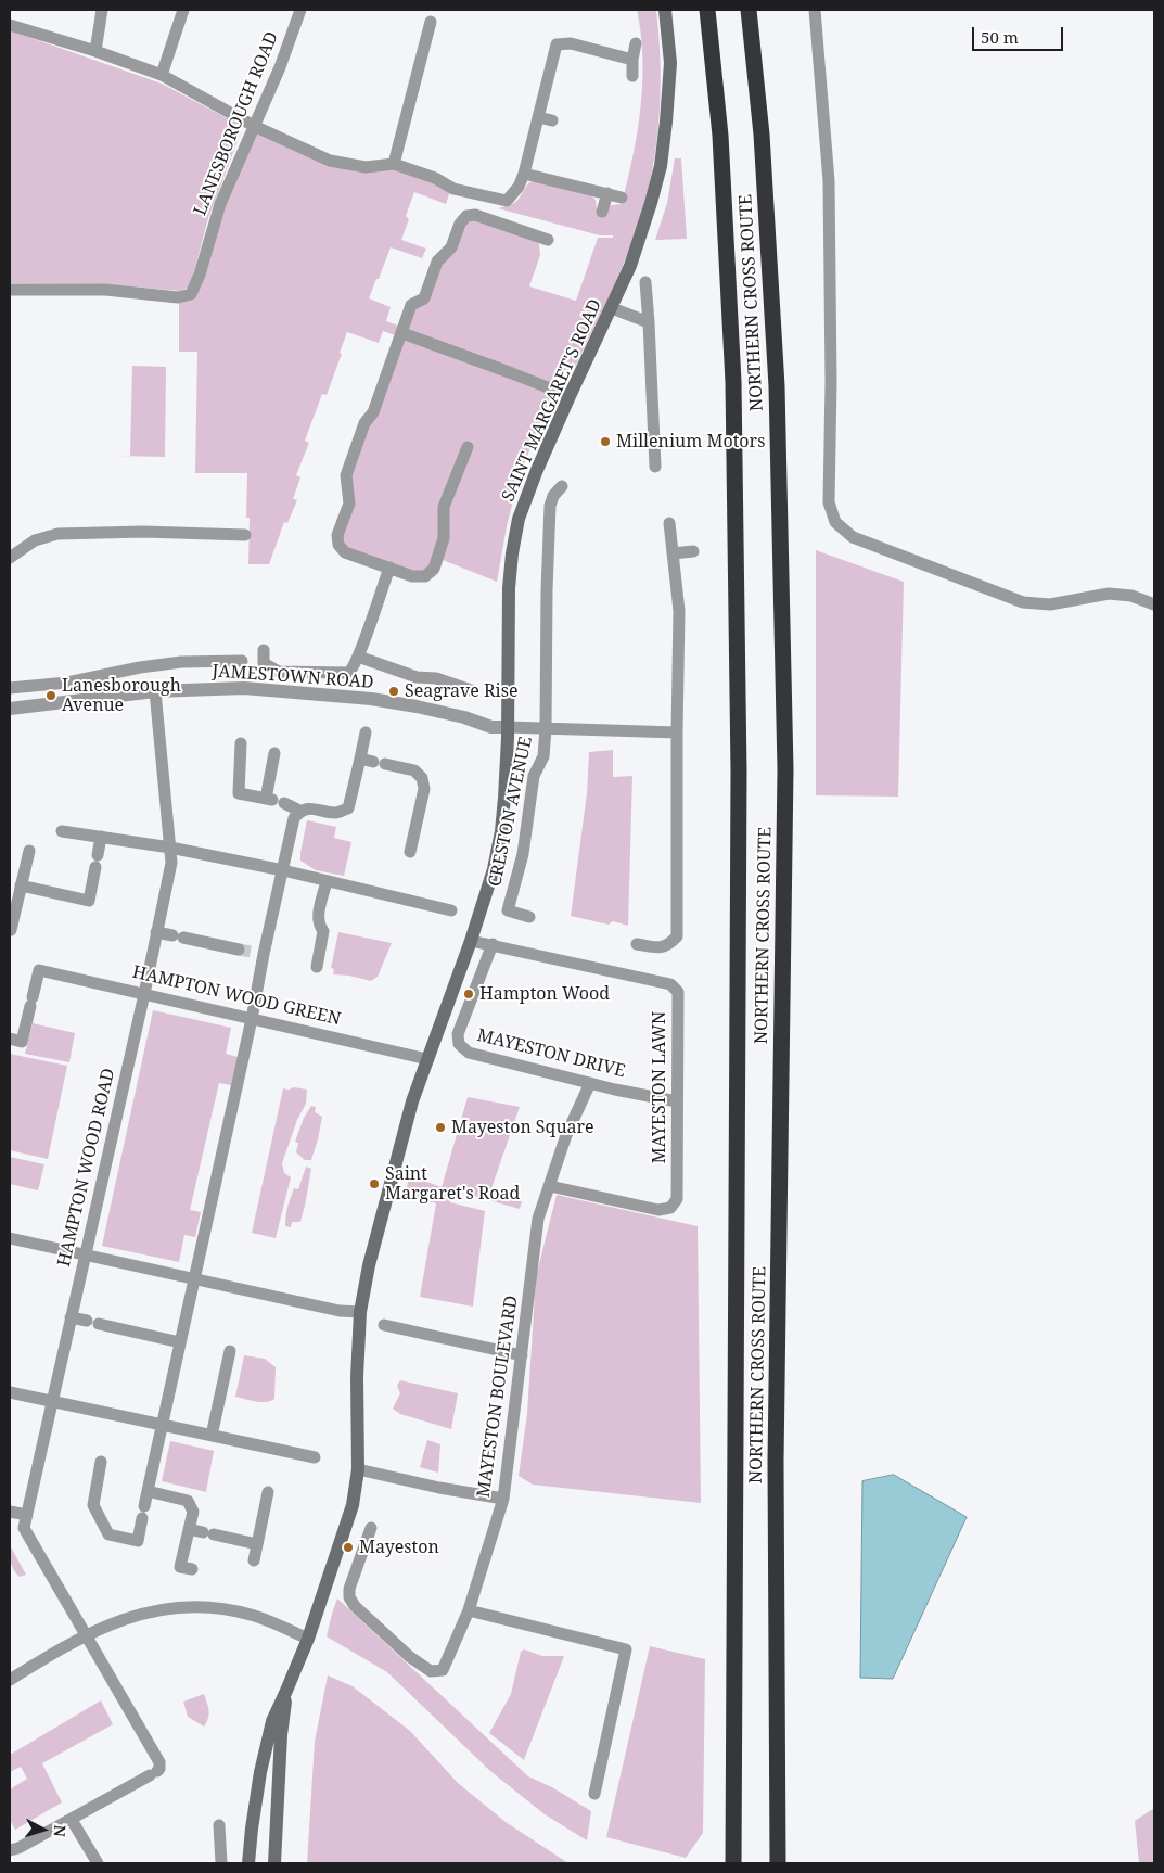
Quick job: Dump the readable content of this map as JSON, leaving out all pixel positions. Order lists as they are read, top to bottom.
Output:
{
  "streets": {
    "highway": ["NORTHERN CROSS ROUTE"],
    "main road": ["SAINT MARGARET'S ROAD"],
    "street": [
      "LANESBOROUGH ROAD",
      "JAMESTOWN ROAD",
      "CRESTON AVENUE",
      "HAMPTON WOOD GREEN",
      "MAYESTON DRIVE",
      "MAYESTON LAWN",
      "HAMPTON WOOD ROAD",
      "MAYESTON BOULEVARD"
    ]
  },
  "crossings": [
    ["SAINT MARGARET'S ROAD", "JAMESTOWN ROAD"],
    ["SAINT MARGARET'S ROAD", "HAMPTON WOOD GREEN"],
    ["SAINT MARGARET'S ROAD", "MAYESTON LAWN"],
    ["JAMESTOWN ROAD", "HAMPTON WOOD ROAD"],
    ["HAMPTON WOOD GREEN", "HAMPTON WOOD ROAD"],
    ["MAYESTON DRIVE", "MAYESTON LAWN"],
    ["MAYESTON DRIVE", "MAYESTON BOULEVARD"],
    ["MAYESTON LAWN", "MAYESTON BOULEVARD"]
  ],
  "places": [
    "Millenium Motors",
    "Seagrave Rise",
    "Lanesborough Avenue",
    "Hampton Wood",
    "Mayeston Square",
    "Saint Margaret's Road",
    "Mayeston"
  ],
  "scale_bar": "50 m",
  "north": "right"
}
